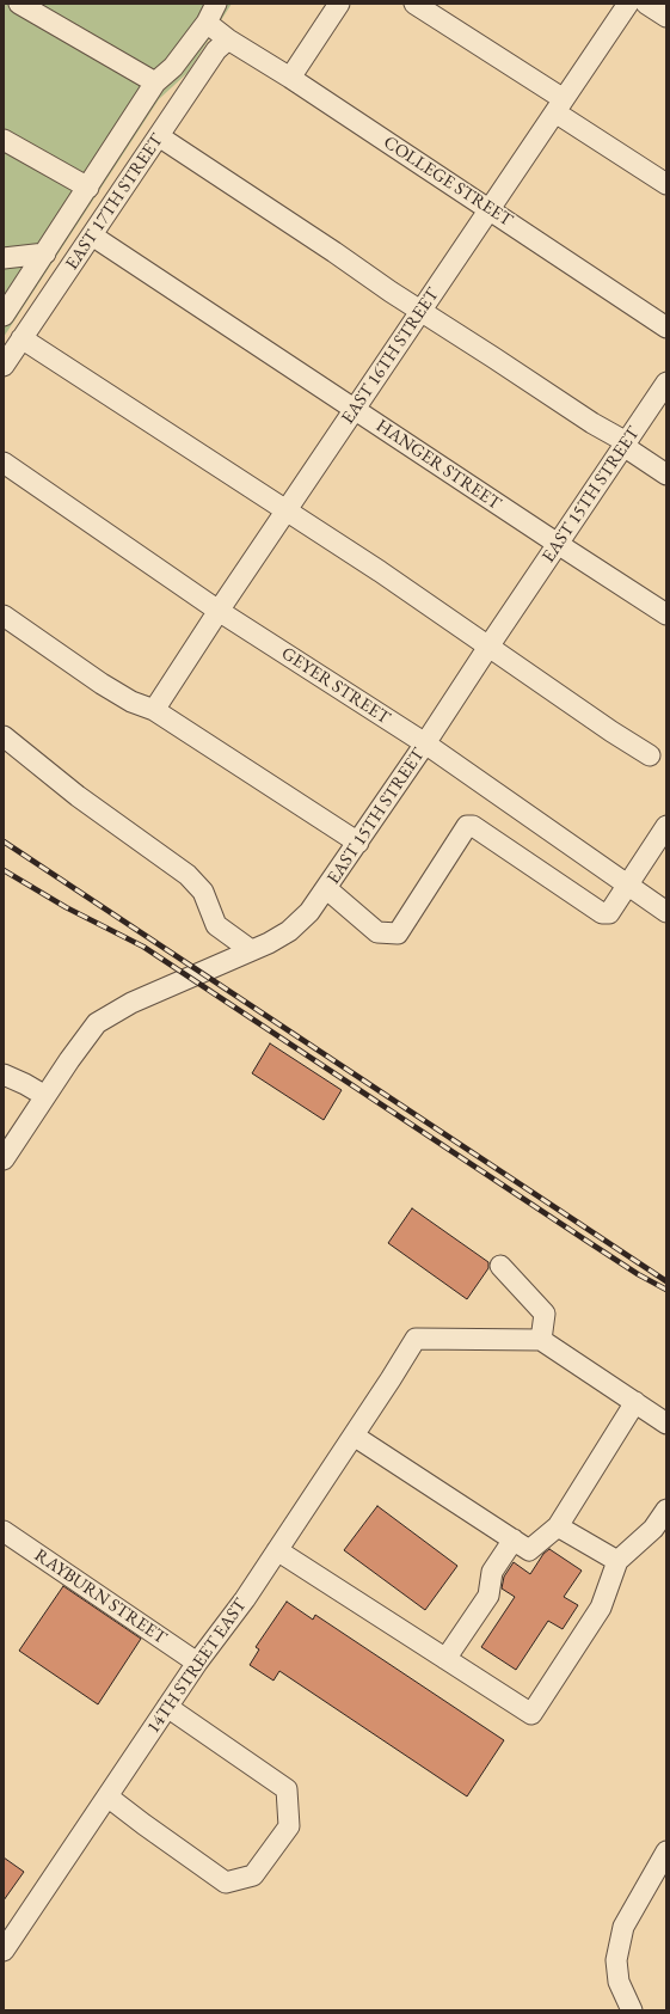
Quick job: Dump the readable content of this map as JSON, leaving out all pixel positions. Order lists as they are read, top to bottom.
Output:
{
  "streets": {
    "street": [
      "COLLEGE STREET",
      "EAST 17TH STREET",
      "EAST 16TH STREET",
      "HANGER STREET",
      "EAST 15TH STREET",
      "GEYER STREET",
      "RAYBURN STREET",
      "14TH STREET EAST"
    ]
  },
  "crossings": [
    ["COLLEGE STREET", "EAST 17TH STREET"],
    ["COLLEGE STREET", "EAST 16TH STREET"],
    ["EAST 17TH STREET", "HANGER STREET"],
    ["EAST 16TH STREET", "HANGER STREET"],
    ["EAST 16TH STREET", "GEYER STREET"],
    ["HANGER STREET", "EAST 15TH STREET"],
    ["EAST 15TH STREET", "GEYER STREET"],
    ["RAYBURN STREET", "14TH STREET EAST"]
  ]
}
